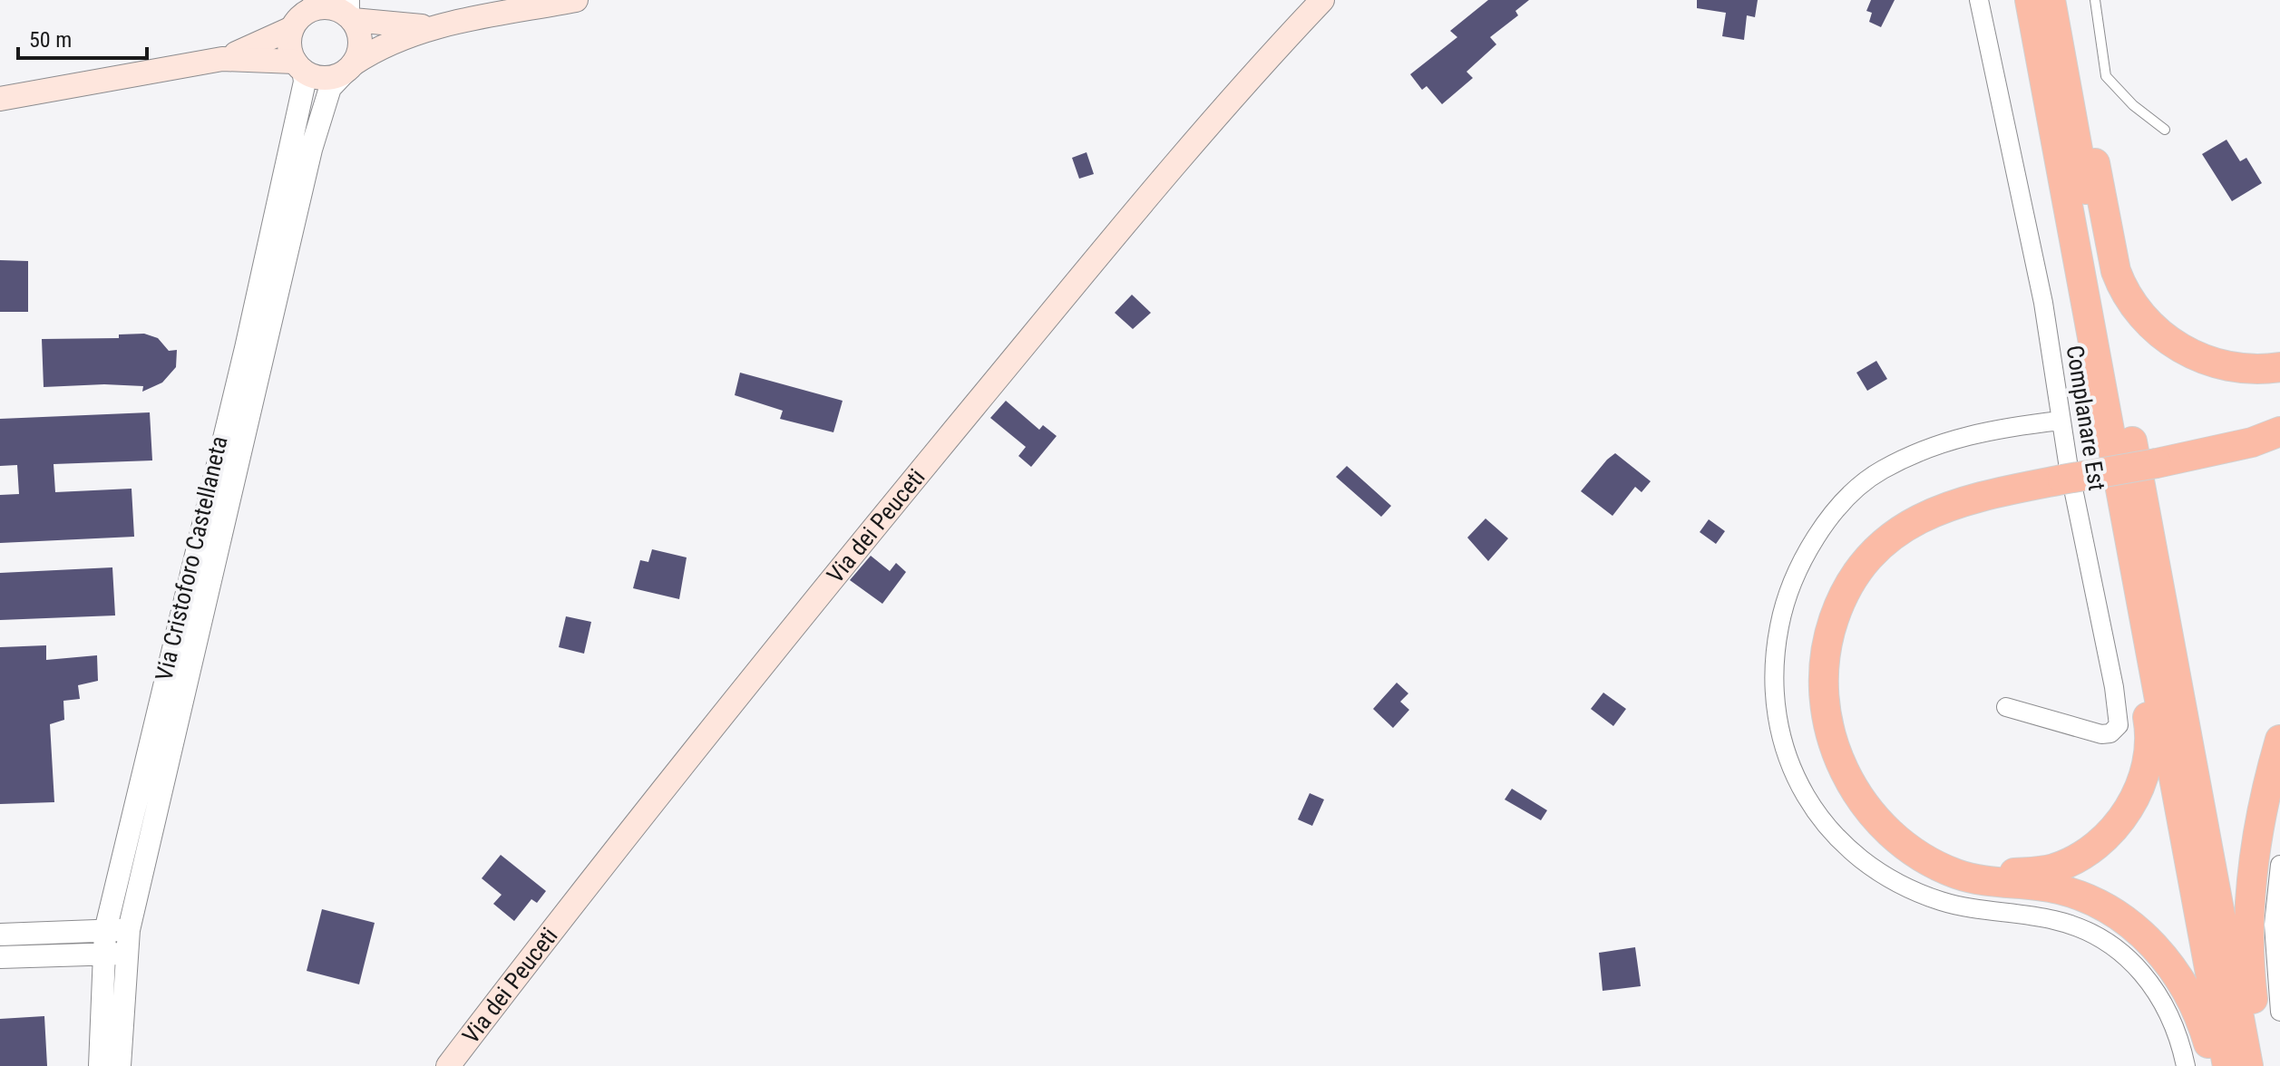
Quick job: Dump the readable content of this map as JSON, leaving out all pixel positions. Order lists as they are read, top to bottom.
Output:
{
  "streets": {
    "main road": ["Via dei Peuceti"],
    "street": ["Complanare Est", "Via Cristoforo Castellaneta"]
  },
  "scale_bar": "50 m"
}
